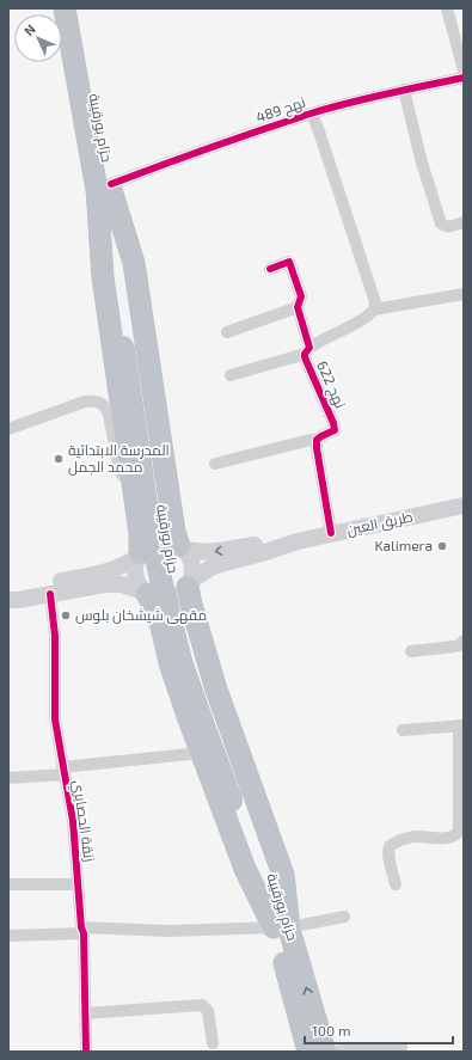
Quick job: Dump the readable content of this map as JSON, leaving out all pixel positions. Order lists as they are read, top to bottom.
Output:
{
  "streets": {
    "highway": ["حزام بورقيبة"],
    "main road": ["طريق العين"],
    "street": ["نهج 489", "نهج 622", "زنقة الحصايري"]
  },
  "crossings": [
    ["نهج 489", "حزام بورقيبة"]
  ],
  "places": ["المدرسة الابتدائية محمد الجمل", "Kalimera", "مقهى شيشخان بلوس"],
  "scale_bar": "100 m",
  "north": "top left"
}
